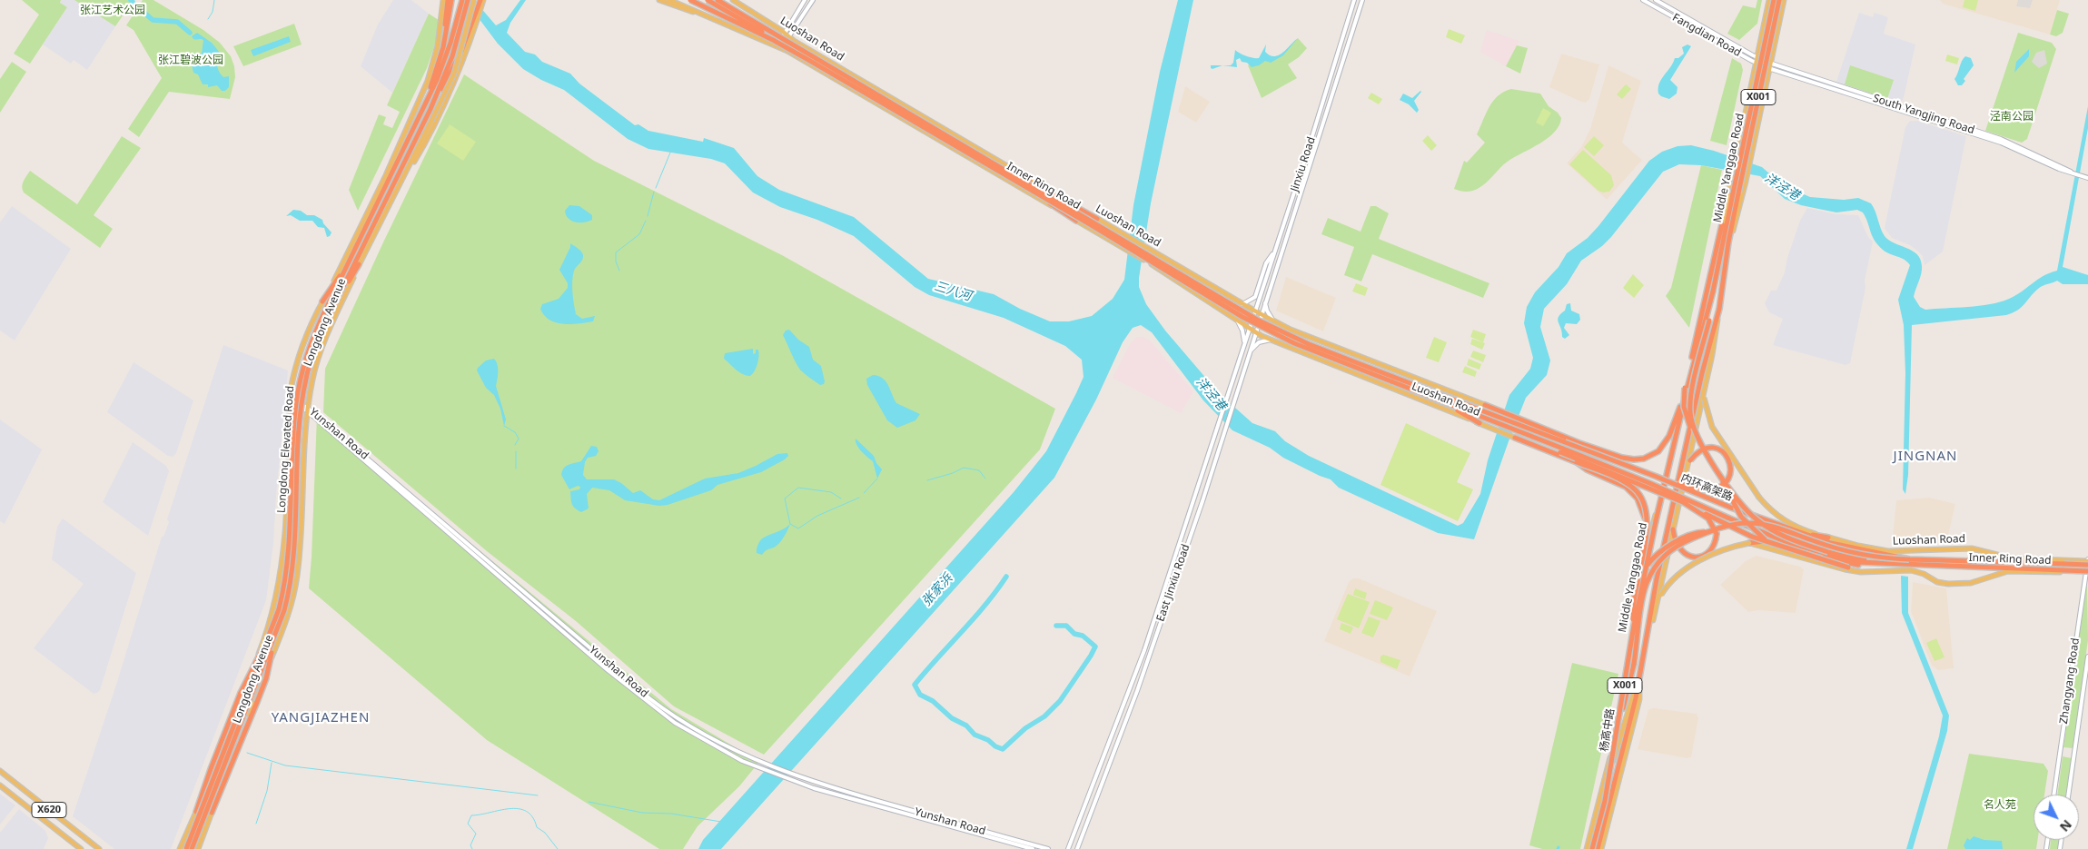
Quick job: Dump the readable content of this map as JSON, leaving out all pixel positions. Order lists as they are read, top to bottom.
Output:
{
  "streets": {
    "highway": [
      "X001",
      "Middle Yanggao Road",
      "Inner Ring Road",
      "Longdong Elevated Road",
      "内环高架路",
      "杨高中路"
    ],
    "main road": [
      "Fangdian Road",
      "Luoshan Road",
      "South Yangjing Road",
      "Jinxiu Road",
      "Longdong Avenue",
      "Yunshan Road",
      "East Jinxiu Road",
      "Zhangyang Road",
      "X620"
    ]
  },
  "crossings": [
    ["Fangdian Road", "South Yangjing Road"],
    ["Fangdian Road", "Middle Yanggao Road"],
    ["Luoshan Road", "Jinxiu Road"],
    ["Luoshan Road", "Inner Ring Road"],
    ["Luoshan Road", "East Jinxiu Road"],
    ["Luoshan Road", "Zhangyang Road"],
    ["X001", "Middle Yanggao Road"],
    ["X001", "杨高中路"],
    ["South Yangjing Road", "Middle Yanggao Road"],
    ["Jinxiu Road", "East Jinxiu Road"],
    ["Middle Yanggao Road", "内环高架路"],
    ["Middle Yanggao Road", "杨高中路"],
    ["Inner Ring Road", "内环高架路"],
    ["Inner Ring Road", "Zhangyang Road"],
    ["Longdong Avenue", "Yunshan Road"]
  ],
  "districts": ["JINGNAN", "YANGJIAZHEN"],
  "water": ["洋泾港", "三八河", "张家浜"],
  "parks": [
    "张江艺术公园",
    "张江碧波公园",
    "泾南公园",
    "名人苑"
  ],
  "north": "bottom right"
}
